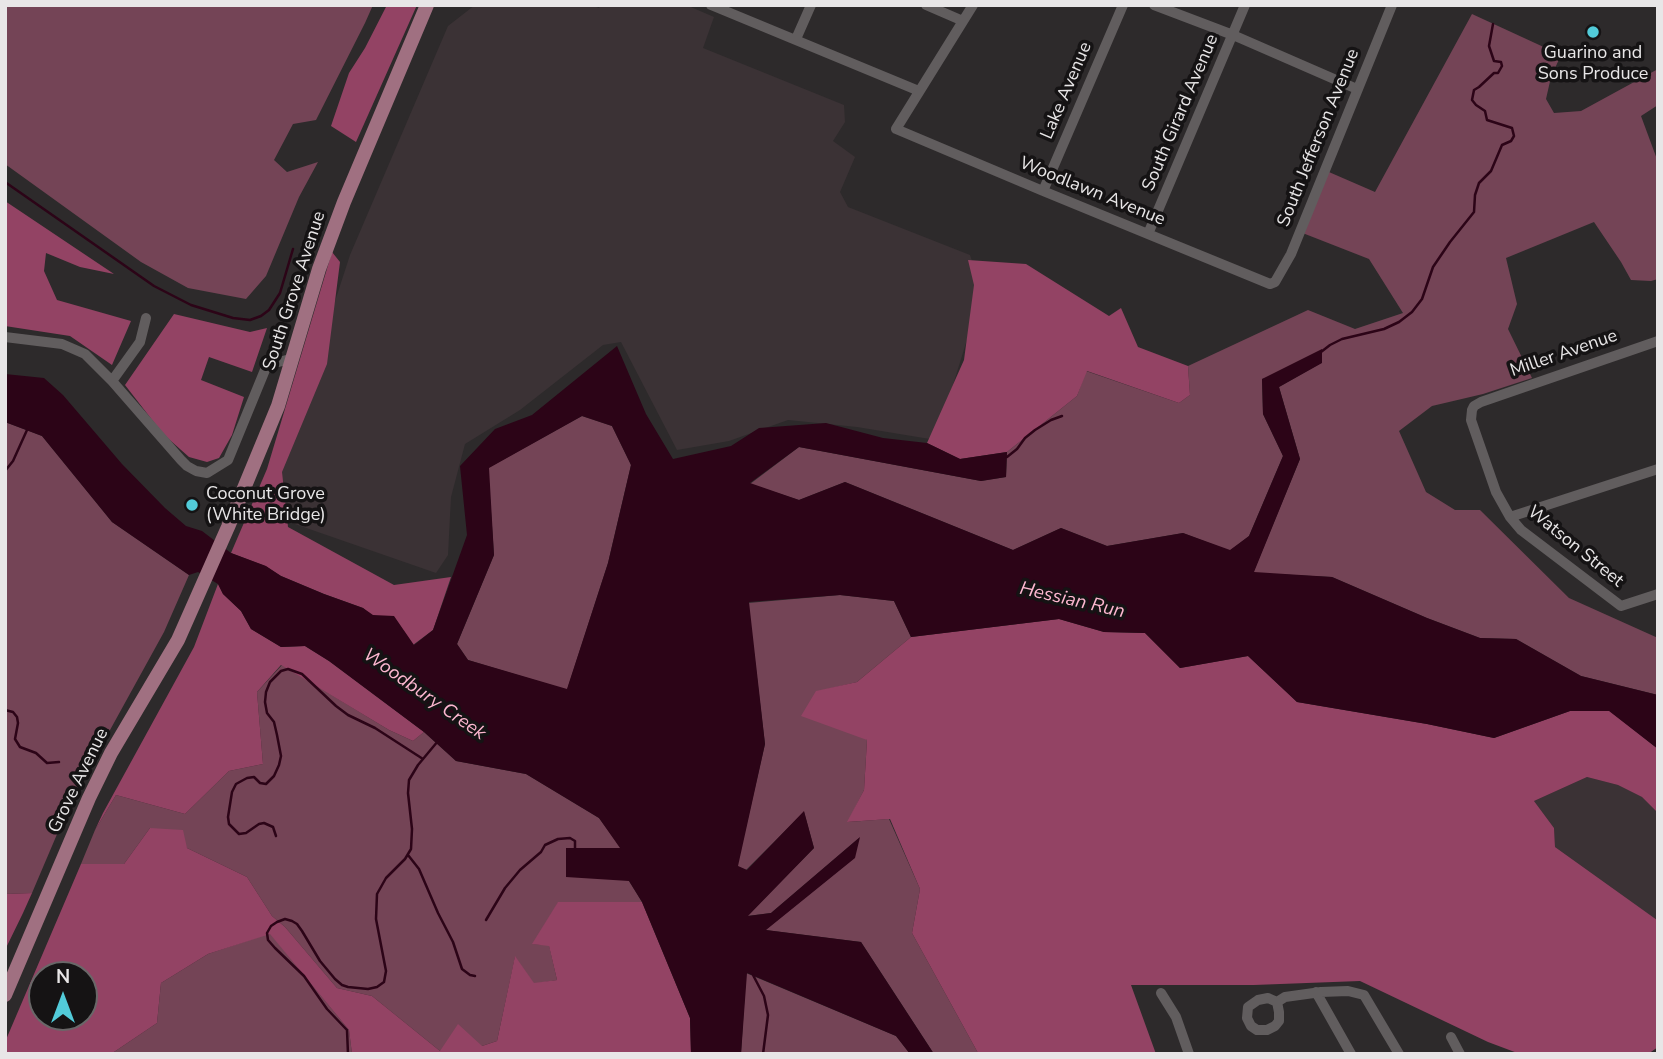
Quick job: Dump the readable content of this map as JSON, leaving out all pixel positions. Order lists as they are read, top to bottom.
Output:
{
  "streets": {
    "main road": ["South Grove Avenue", "Grove Avenue"],
    "street": [
      "Lake Avenue",
      "South Girard Avenue",
      "South Jefferson Avenue",
      "Woodlawn Avenue",
      "Miller Avenue",
      "Watson Street"
    ]
  },
  "crossings": [
    ["Lake Avenue", "Woodlawn Avenue"],
    ["South Girard Avenue", "Woodlawn Avenue"],
    ["South Jefferson Avenue", "Woodlawn Avenue"],
    ["South Grove Avenue", "Grove Avenue"],
    ["Miller Avenue", "Watson Street"]
  ],
  "water": ["Hessian Run", "Woodbury Creek"],
  "places": ["Guarino and Sons Produce", "Coconut Grove (White Bridge)"],
  "north": "top"
}
